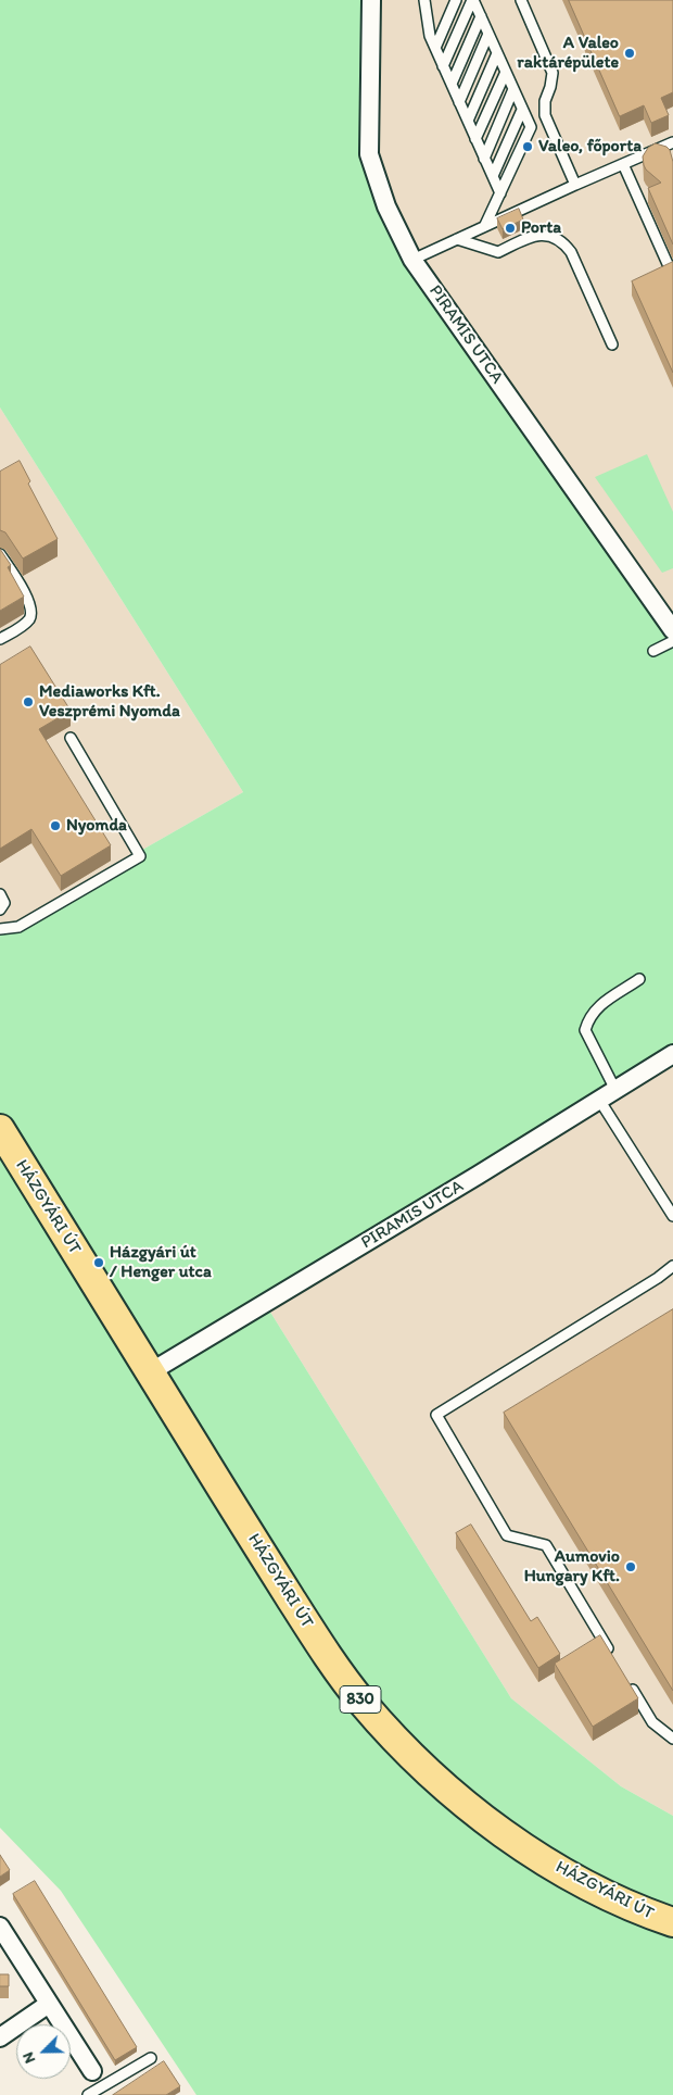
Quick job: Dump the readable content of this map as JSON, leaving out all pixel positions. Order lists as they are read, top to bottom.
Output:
{
  "streets": {
    "main road": ["HÁZGYÁRI ÚT", "830"],
    "street": ["PIRAMIS UTCA"]
  },
  "crossings": [
    ["PIRAMIS UTCA", "HÁZGYÁRI ÚT"]
  ],
  "places": [
    "A Valeo raktárépülete",
    "Valeo, főporta",
    "Porta",
    "Mediaworks Kft. Veszprémi Nyomda",
    "Nyomda",
    "Házgyári út / Henger utca",
    "Aumovio Hungary Kft."
  ],
  "north": "bottom left"
}
